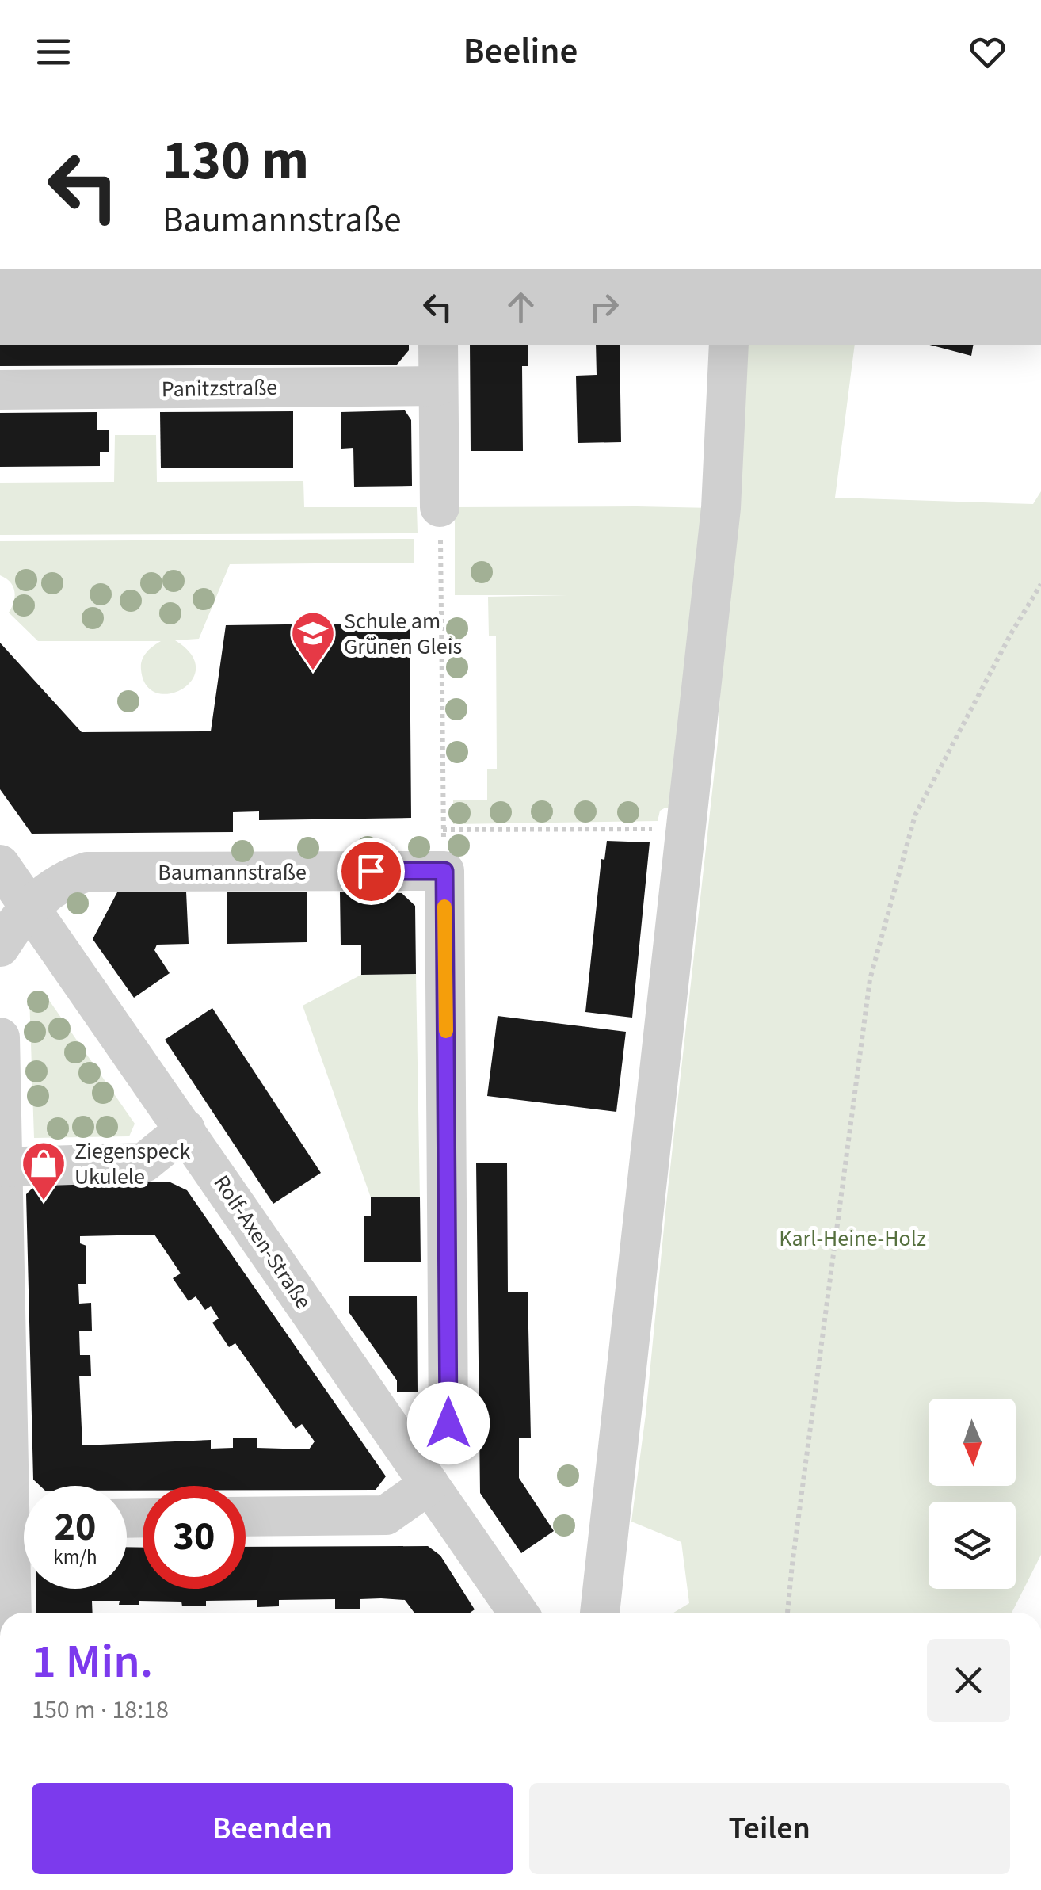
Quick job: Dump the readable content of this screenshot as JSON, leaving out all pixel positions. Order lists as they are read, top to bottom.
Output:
{
  "streets": {
    "street": ["Panitzstraße", "Baumannstraße", "Rolf-Axen-Straße"]
  },
  "crossings": [
    ["Baumannstraße", "Rolf-Axen-Straße"]
  ],
  "parks": ["Karl-Heine-Holz"],
  "places": {
    "school or university": ["Schule am Grünen Gleis"],
    "shop": ["Ziegenspeck Ukulele"]
  },
  "north": "bottom",
  "page": {
    "header": "Beeline",
    "turn": ["130 m", "Baumannstraße"],
    "speed": "20 km/h",
    "limit": "30",
    "heading": ["1 Min.", "150 m · 18:18"],
    "buttons": ["Beenden", "Teilen"]
  }
}
